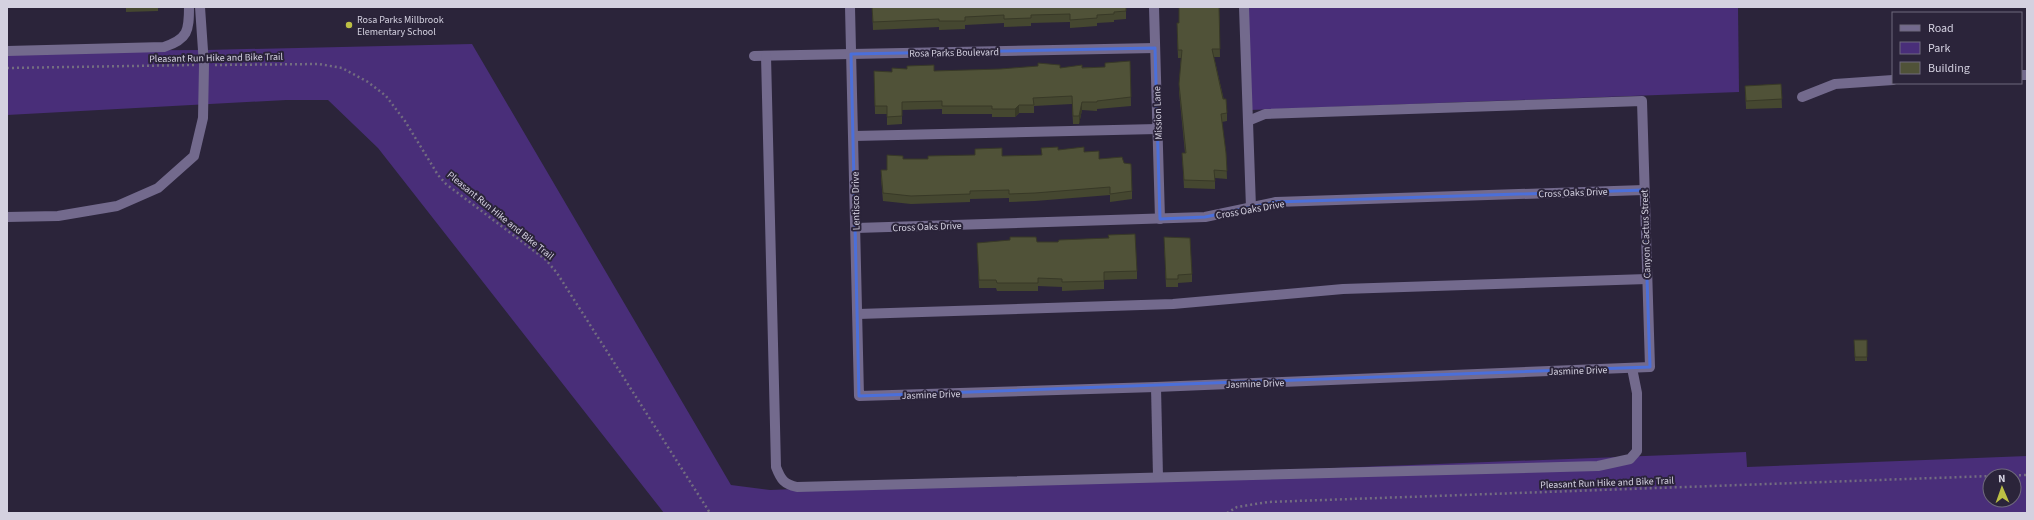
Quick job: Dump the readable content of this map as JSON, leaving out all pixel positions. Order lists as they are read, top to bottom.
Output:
{
  "streets": {
    "street": [
      "Rosa Parks Boulevard",
      "Mission Lane",
      "Cross Oaks Drive",
      "Lentisco Drive",
      "Canyon Cactus Street",
      "Jasmine Drive"
    ],
    "path": ["Pleasant Run Hike and Bike Trail"]
  },
  "crossings": [
    ["Rosa Parks Boulevard", "Mission Lane"],
    ["Rosa Parks Boulevard", "Lentisco Drive"],
    ["Mission Lane", "Cross Oaks Drive"],
    ["Cross Oaks Drive", "Lentisco Drive"],
    ["Cross Oaks Drive", "Canyon Cactus Street"],
    ["Lentisco Drive", "Jasmine Drive"],
    ["Canyon Cactus Street", "Jasmine Drive"]
  ],
  "places": ["Rosa Parks Millbrook Elementary School"],
  "legend": ["Road", "Park", "Building"],
  "north": "top"
}
